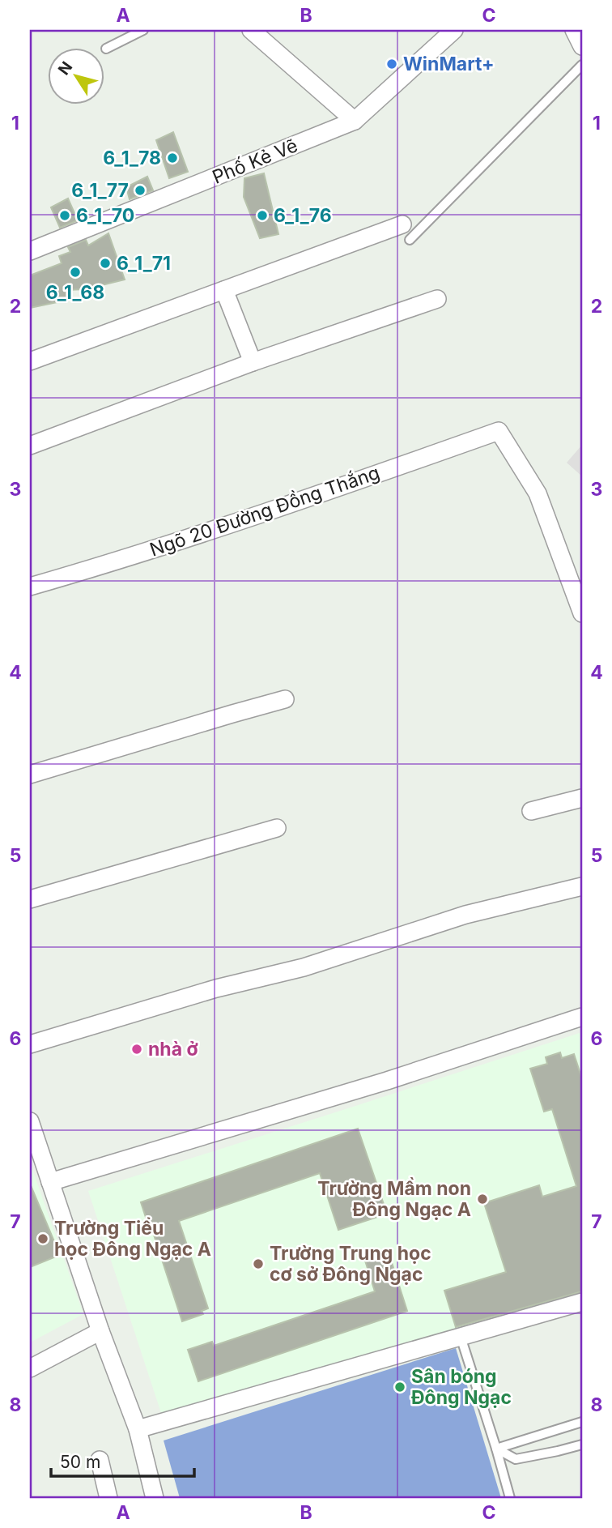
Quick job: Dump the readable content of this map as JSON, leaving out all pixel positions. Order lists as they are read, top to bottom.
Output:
{
  "streets": {
    "street": ["Phố Kẻ Vẽ", "Ngõ 20 Đường Đồng Thắng"]
  },
  "places": [
    "WinMart+",
    "6_1_78",
    "6_1_77",
    "6_1_70",
    "6_1_76",
    "6_1_71",
    "6_1_68",
    "nhà ở",
    "Trường Mầm non Đông Ngạc A",
    "Trường Tiểu học Đông Ngạc A",
    "Trường Trung học cơ sở Đông Ngạc",
    "Sân bóng Đông Ngạc"
  ],
  "scale_bar": "50 m",
  "north": "top left",
  "grid": {
    "columns": ["A", "B", "C"],
    "rows": [
      "1",
      "2",
      "3",
      "4",
      "5",
      "6",
      "7",
      "8"
    ]
  }
}
